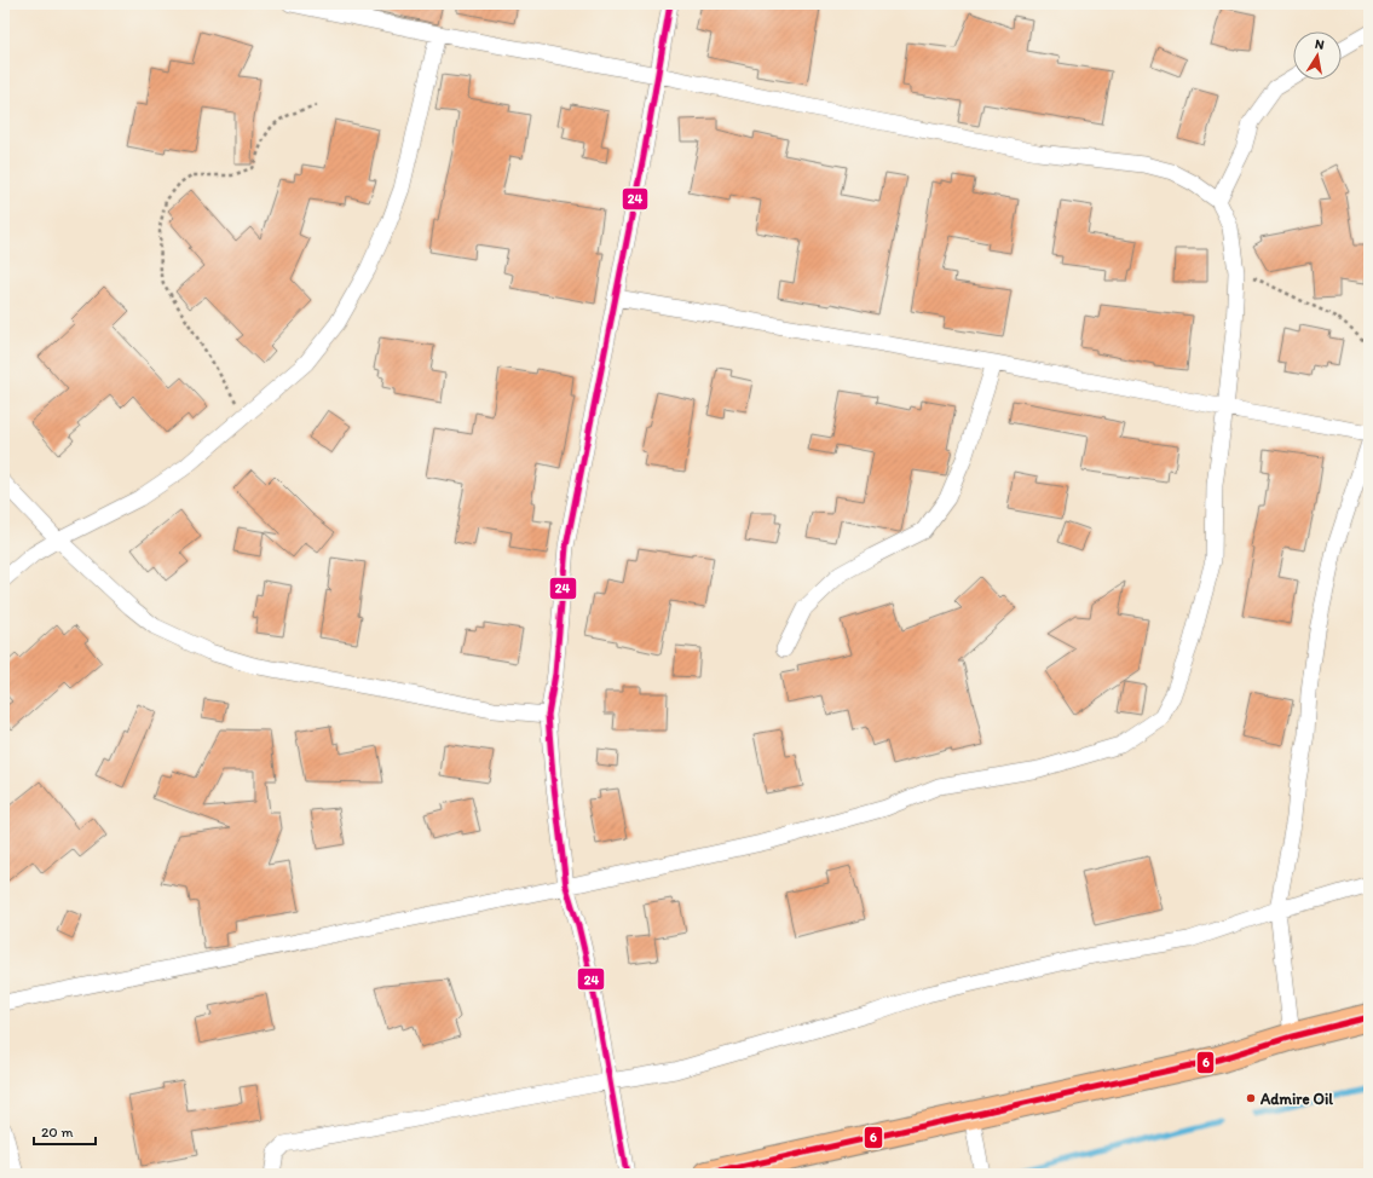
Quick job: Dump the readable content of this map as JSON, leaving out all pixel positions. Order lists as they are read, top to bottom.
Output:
{
  "places": ["Admire Oil"],
  "lines": ["transit line 24", "transit line 6"],
  "scale_bar": "20 m",
  "north": "top"
}
